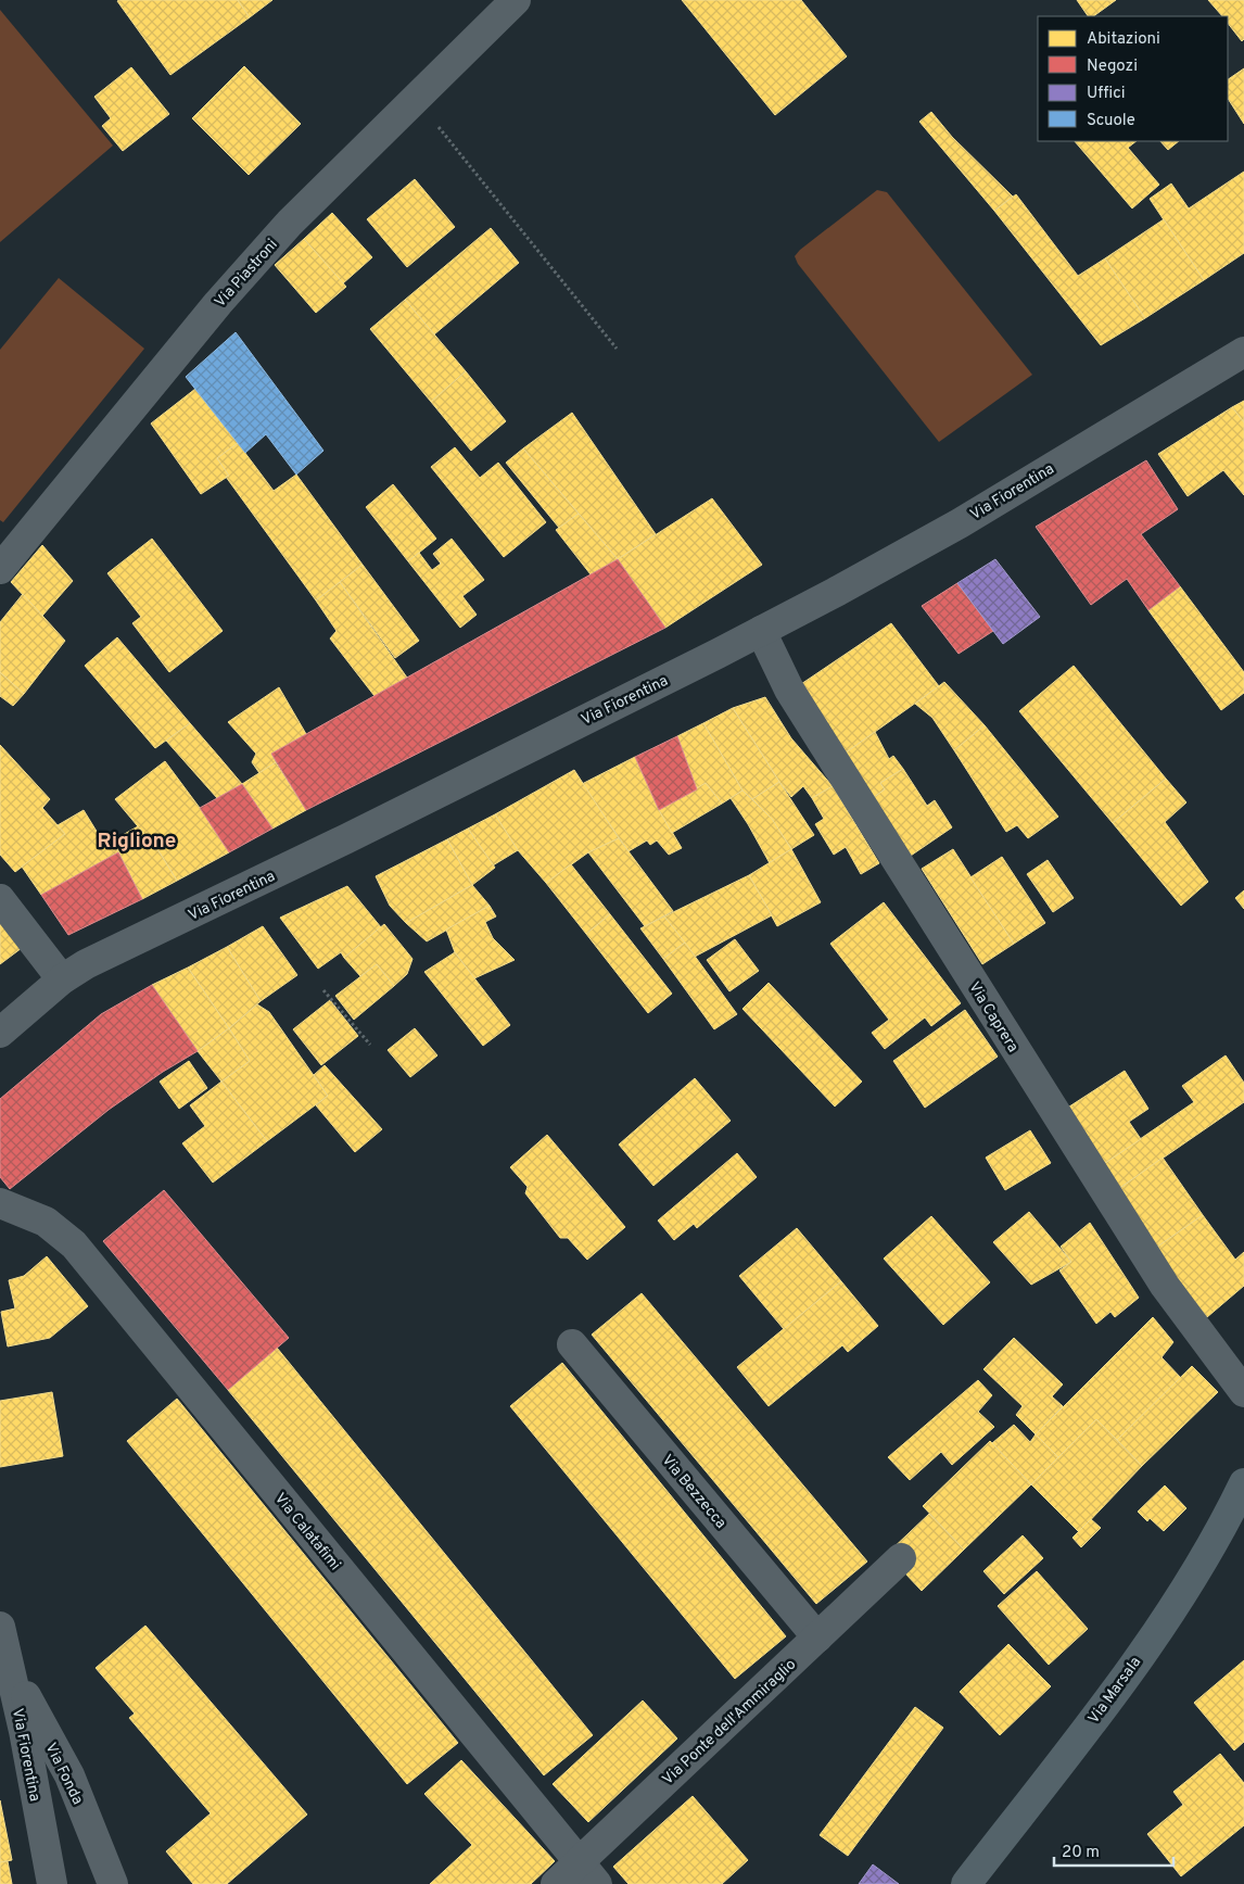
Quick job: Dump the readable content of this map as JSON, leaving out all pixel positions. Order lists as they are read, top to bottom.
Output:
{
  "streets": {
    "main road": ["Via Marsala"],
    "street": [
      "Via Piastroni",
      "Via Fiorentina",
      "Via Caprera",
      "Via Bezzecca",
      "Via Calatafimi",
      "Via Ponte dell'Ammiraglio",
      "Via Fonda"
    ]
  },
  "crossings": [
    ["Via Fiorentina", "Via Caprera"],
    ["Via Fiorentina", "Via Fonda"],
    ["Via Bezzecca", "Via Ponte dell'Ammiraglio"],
    ["Via Calatafimi", "Via Ponte dell'Ammiraglio"]
  ],
  "districts": ["Riglione"],
  "legend": [
    "Abitazioni",
    "Negozi",
    "Uffici",
    "Scuole"
  ],
  "scale_bar": "20 m"
}
